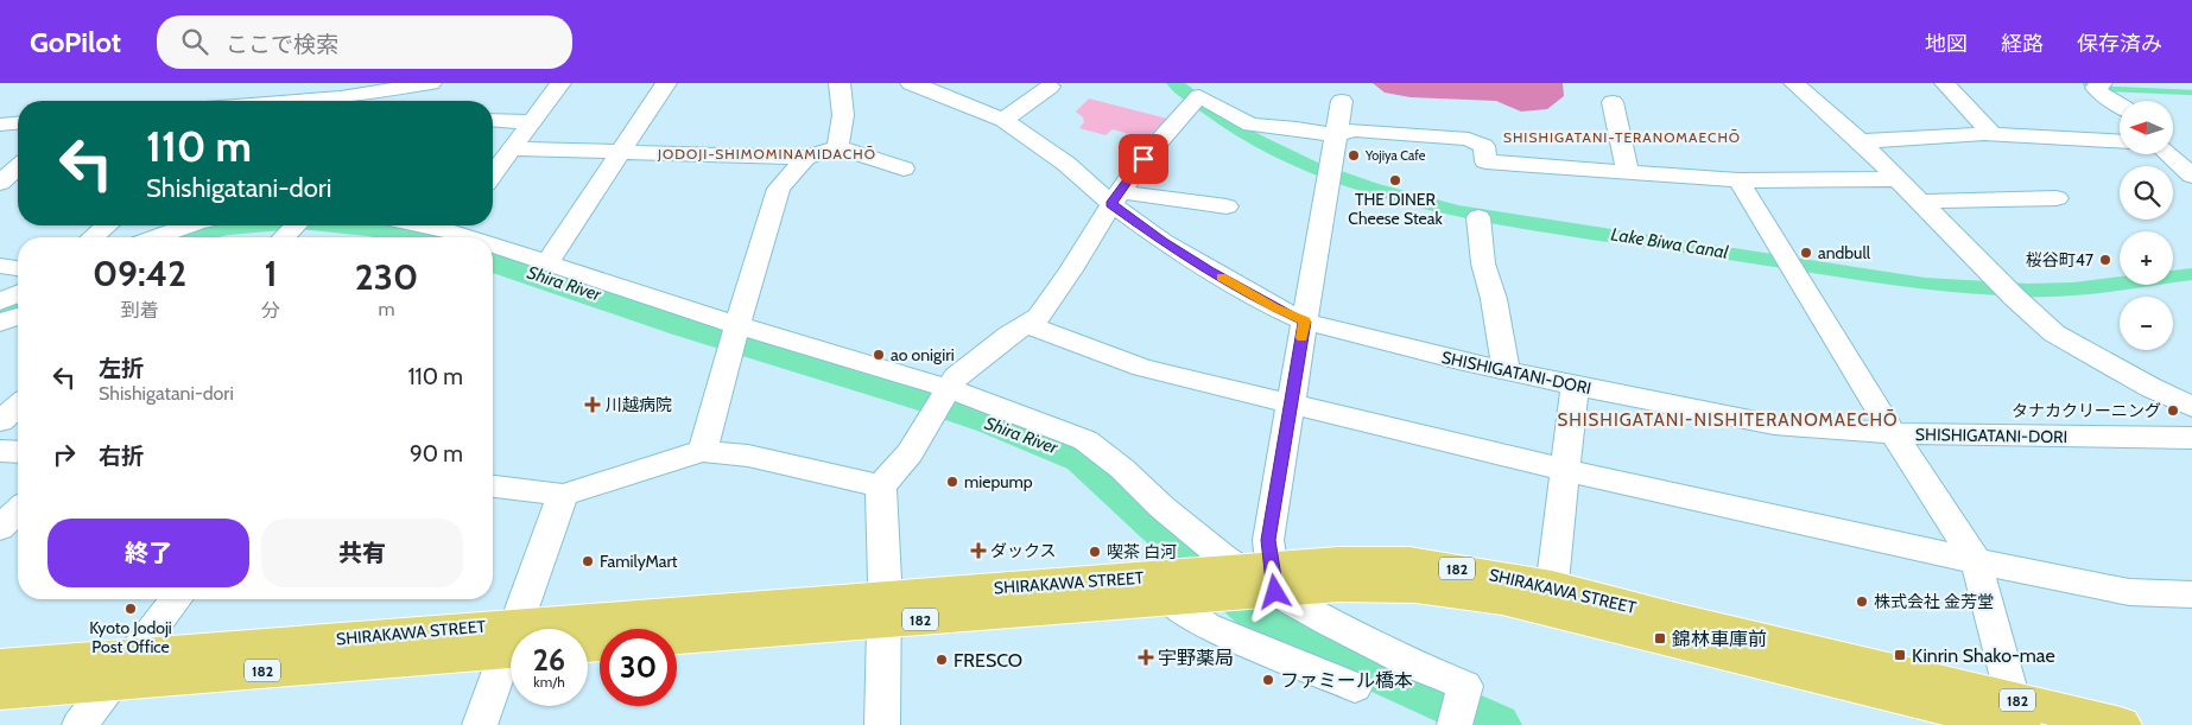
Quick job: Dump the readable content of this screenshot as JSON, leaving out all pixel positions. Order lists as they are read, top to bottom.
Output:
{
  "streets": {
    "main road": ["182", "SHIRAKAWA STREET"],
    "street": ["SHISHIGATANI-DORI"]
  },
  "districts": ["SHISHIGATANI-TERANOMAECHŌ", "JODOJI-SHIMOMINAMIDACHŌ", "SHISHIGATANI-NISHITERANOMAECHŌ"],
  "water": ["Lake Biwa Canal", "Shira River"],
  "places": {
    "other": [
      "Yojiya Cafe",
      "THE DINER Cheese Steak",
      "andbull",
      "桜谷町47",
      "ao onigiri",
      "タナカクリーニング",
      "miepump",
      "喫茶 白河",
      "FamilyMart",
      "株式会社 金芳堂",
      "Kyoto Jodoji Post Office",
      "FRESCO",
      "ファミール橋本"
    ],
    "health": ["川越病院", "ダックス", "宇野薬局"],
    "transit": ["錦林車庫前", "Kinrin Shako-mae"]
  },
  "north": "left",
  "page": {
    "header": "GoPilot",
    "search": "ここで検索",
    "nav": ["地図", "経路", "保存済み"],
    "map_buttons": ["+", "−"],
    "turn": ["110 m", "Shishigatani-dori"],
    "eta": [
      "09:42",
      "到着",
      "1",
      "分",
      "230",
      "m"
    ],
    "list": [
      {
        "name": "左折",
        "note": "Shishigatani-dori",
        "value": "110 m"
      },
      {
        "name": "右折",
        "value": "90 m"
      }
    ],
    "buttons": ["終了", "共有"],
    "speed": "26 km/h",
    "limit": "30"
  }
}
